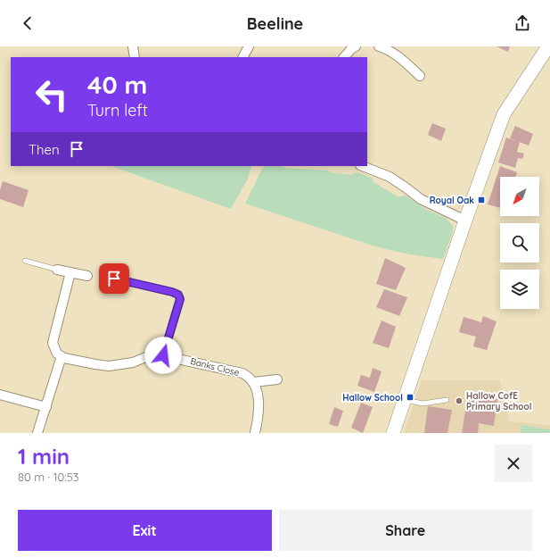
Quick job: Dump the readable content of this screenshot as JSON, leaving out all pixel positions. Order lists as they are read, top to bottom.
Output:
{
  "streets": {
    "street": ["Banks Close"]
  },
  "places": {
    "transit": ["Royal Oak", "Hallow School"],
    "other": ["Hallow CofE Primary School"]
  },
  "north": "bottom left",
  "page": {
    "header": "Beeline",
    "turn": ["40 m", "Turn left"],
    "then": "Then",
    "heading": ["1 min", "80 m · 10:53"],
    "buttons": ["Exit", "Share"]
  }
}
